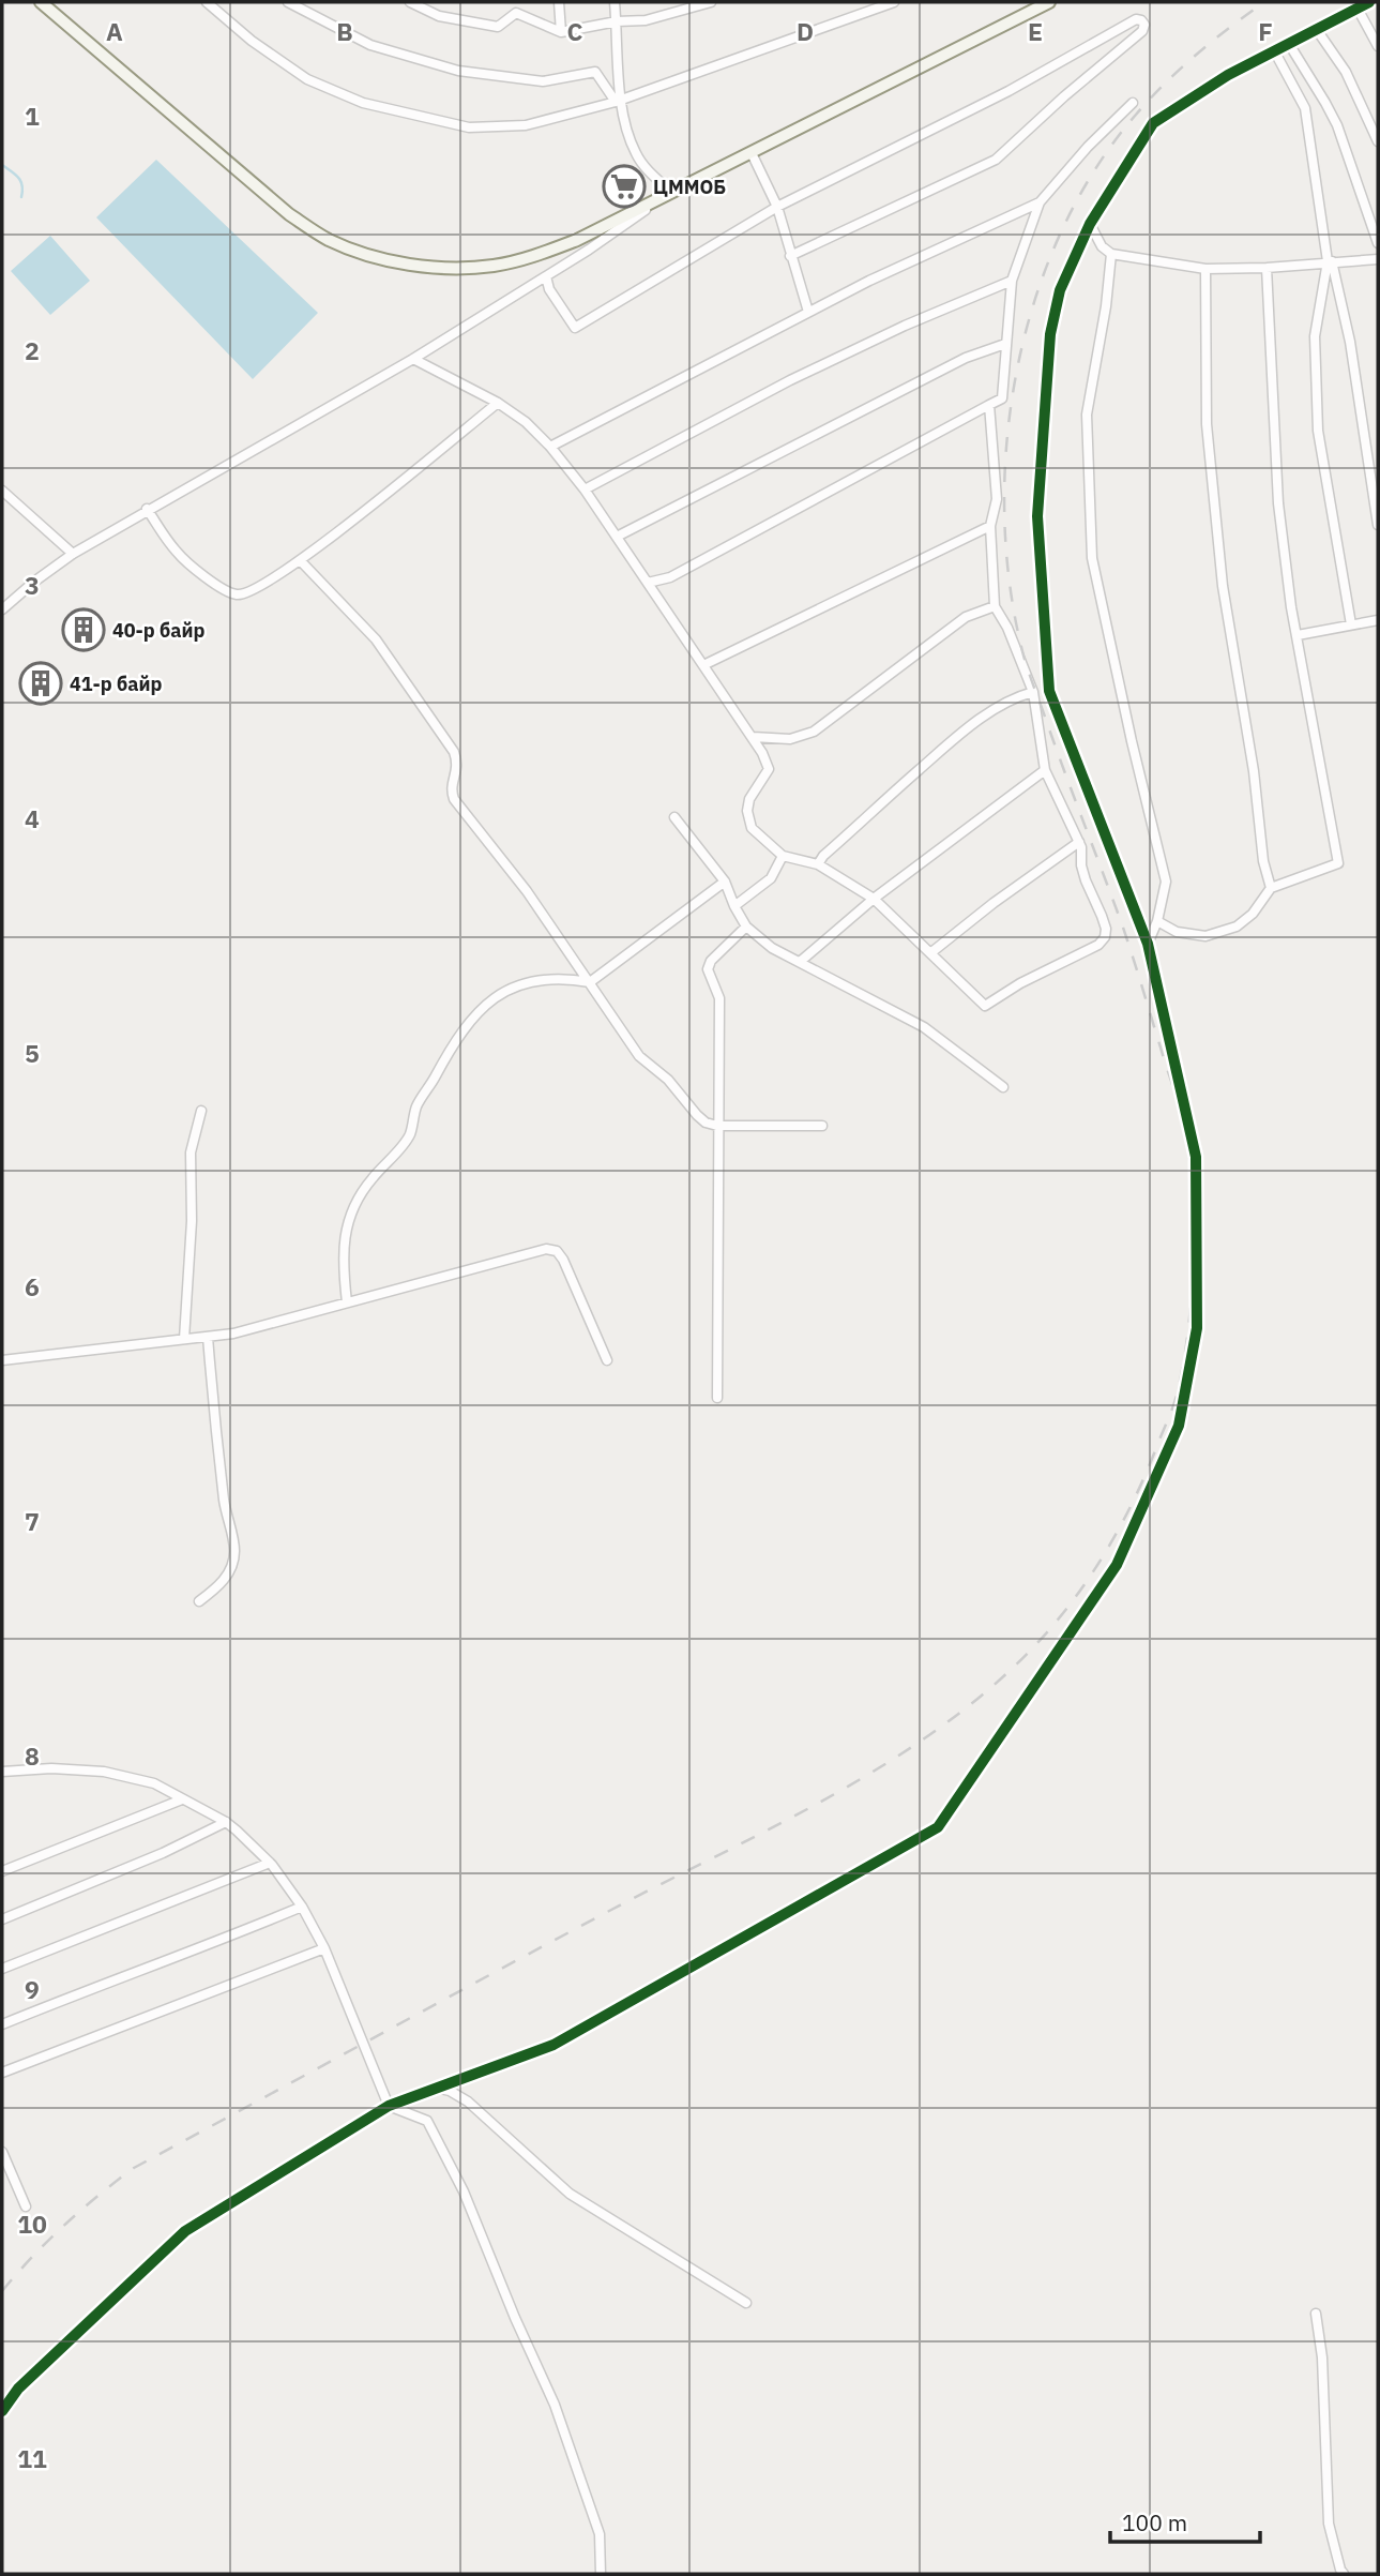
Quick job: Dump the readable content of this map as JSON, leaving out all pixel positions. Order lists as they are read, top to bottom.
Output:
{
  "places": {
    "supermarket": ["ЦММОБ"],
    "building": ["40-р байр", "41-р байр"]
  },
  "scale_bar": "100 m",
  "grid": {
    "columns": [
      "A",
      "B",
      "C",
      "D",
      "E",
      "F"
    ],
    "rows": [
      "1",
      "2",
      "3",
      "4",
      "5",
      "6",
      "7",
      "8",
      "9",
      "10",
      "11"
    ]
  }
}
